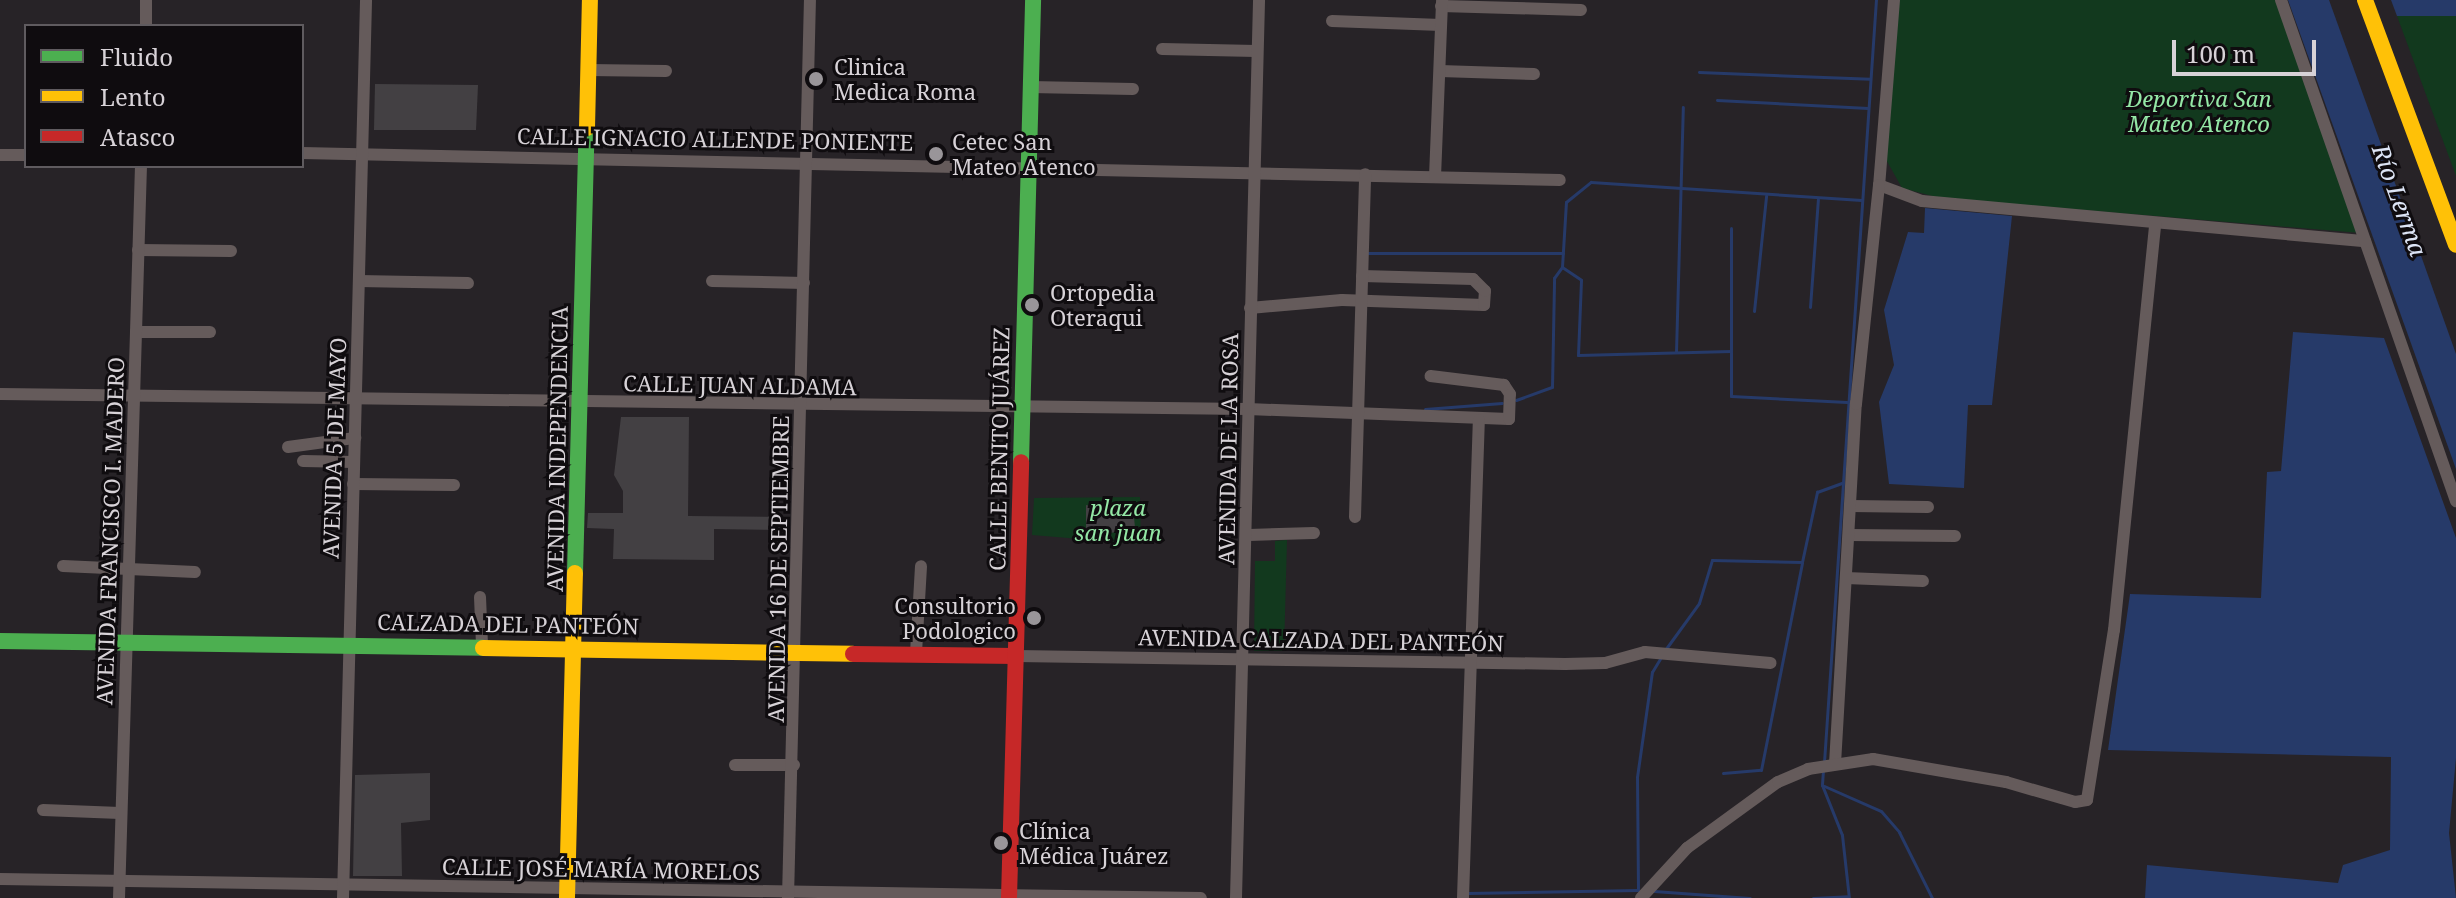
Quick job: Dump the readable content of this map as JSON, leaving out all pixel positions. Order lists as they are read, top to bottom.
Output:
{
  "streets": {
    "main road": ["AVENIDA INDEPENDENCIA", "CALLE BENITO JUÁREZ", "CALZADA DEL PANTEÓN"],
    "street": [
      "CALLE IGNACIO ALLENDE PONIENTE",
      "CALLE JUAN ALDAMA",
      "AVENIDA 5 DE MAYO",
      "AVENIDA DE LA ROSA",
      "AVENIDA FRANCISCO I. MADERO",
      "AVENIDA 16 DE SEPTIEMBRE",
      "AVENIDA CALZADA DEL PANTEÓN",
      "CALLE JOSÉ MARÍA MORELOS"
    ]
  },
  "crossings": [
    ["CALLE IGNACIO ALLENDE PONIENTE", "AVENIDA 5 DE MAYO"],
    ["CALLE IGNACIO ALLENDE PONIENTE", "AVENIDA INDEPENDENCIA"],
    ["CALLE IGNACIO ALLENDE PONIENTE", "CALLE BENITO JUÁREZ"],
    ["CALLE IGNACIO ALLENDE PONIENTE", "AVENIDA DE LA ROSA"],
    ["CALLE IGNACIO ALLENDE PONIENTE", "AVENIDA 16 DE SEPTIEMBRE"],
    ["CALLE JUAN ALDAMA", "AVENIDA 5 DE MAYO"],
    ["CALLE JUAN ALDAMA", "AVENIDA INDEPENDENCIA"],
    ["CALLE JUAN ALDAMA", "CALLE BENITO JUÁREZ"],
    ["CALLE JUAN ALDAMA", "AVENIDA DE LA ROSA"],
    ["CALLE JUAN ALDAMA", "AVENIDA FRANCISCO I. MADERO"],
    ["CALLE JUAN ALDAMA", "AVENIDA 16 DE SEPTIEMBRE"],
    ["AVENIDA 5 DE MAYO", "CALZADA DEL PANTEÓN"],
    ["AVENIDA 5 DE MAYO", "CALLE JOSÉ MARÍA MORELOS"],
    ["AVENIDA INDEPENDENCIA", "CALZADA DEL PANTEÓN"],
    ["AVENIDA INDEPENDENCIA", "CALLE JOSÉ MARÍA MORELOS"],
    ["CALLE BENITO JUÁREZ", "CALZADA DEL PANTEÓN"],
    ["CALLE BENITO JUÁREZ", "AVENIDA CALZADA DEL PANTEÓN"],
    ["CALLE BENITO JUÁREZ", "CALLE JOSÉ MARÍA MORELOS"],
    ["AVENIDA DE LA ROSA", "AVENIDA CALZADA DEL PANTEÓN"],
    ["AVENIDA FRANCISCO I. MADERO", "CALZADA DEL PANTEÓN"],
    ["AVENIDA FRANCISCO I. MADERO", "CALLE JOSÉ MARÍA MORELOS"],
    ["AVENIDA 16 DE SEPTIEMBRE", "CALZADA DEL PANTEÓN"],
    ["AVENIDA 16 DE SEPTIEMBRE", "CALLE JOSÉ MARÍA MORELOS"],
    ["CALZADA DEL PANTEÓN", "AVENIDA CALZADA DEL PANTEÓN"]
  ],
  "water": ["Río Lerma"],
  "parks": ["Deportiva San Mateo Atenco", "plaza san juan"],
  "places": [
    "Clinica Medica Roma",
    "Cetec San Mateo Atenco",
    "Ortopedia Oteraqui",
    "Consultorio Podologico",
    "Clínica Médica Juárez"
  ],
  "legend": ["Fluido", "Lento", "Atasco"],
  "scale_bar": "100 m"
}
